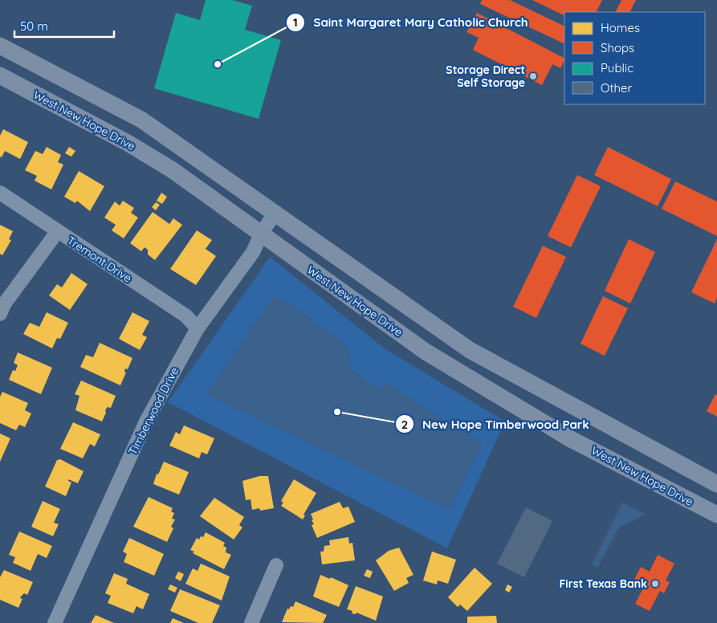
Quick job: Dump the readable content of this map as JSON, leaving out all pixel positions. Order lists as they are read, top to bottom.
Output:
{
  "streets": {
    "main road": ["West New Hope Drive"],
    "street": ["Tremont Drive", "Timberwood Drive"]
  },
  "crossings": [
    ["West New Hope Drive", "Timberwood Drive"],
    ["Tremont Drive", "Timberwood Drive"]
  ],
  "places": [
    "Saint Margaret Mary Catholic Church",
    "Storage Direct Self Storage",
    "New Hope Timberwood Park",
    "First Texas Bank"
  ],
  "legend": [
    "Homes",
    "Shops",
    "Public",
    "Other"
  ],
  "scale_bar": "50 m"
}
